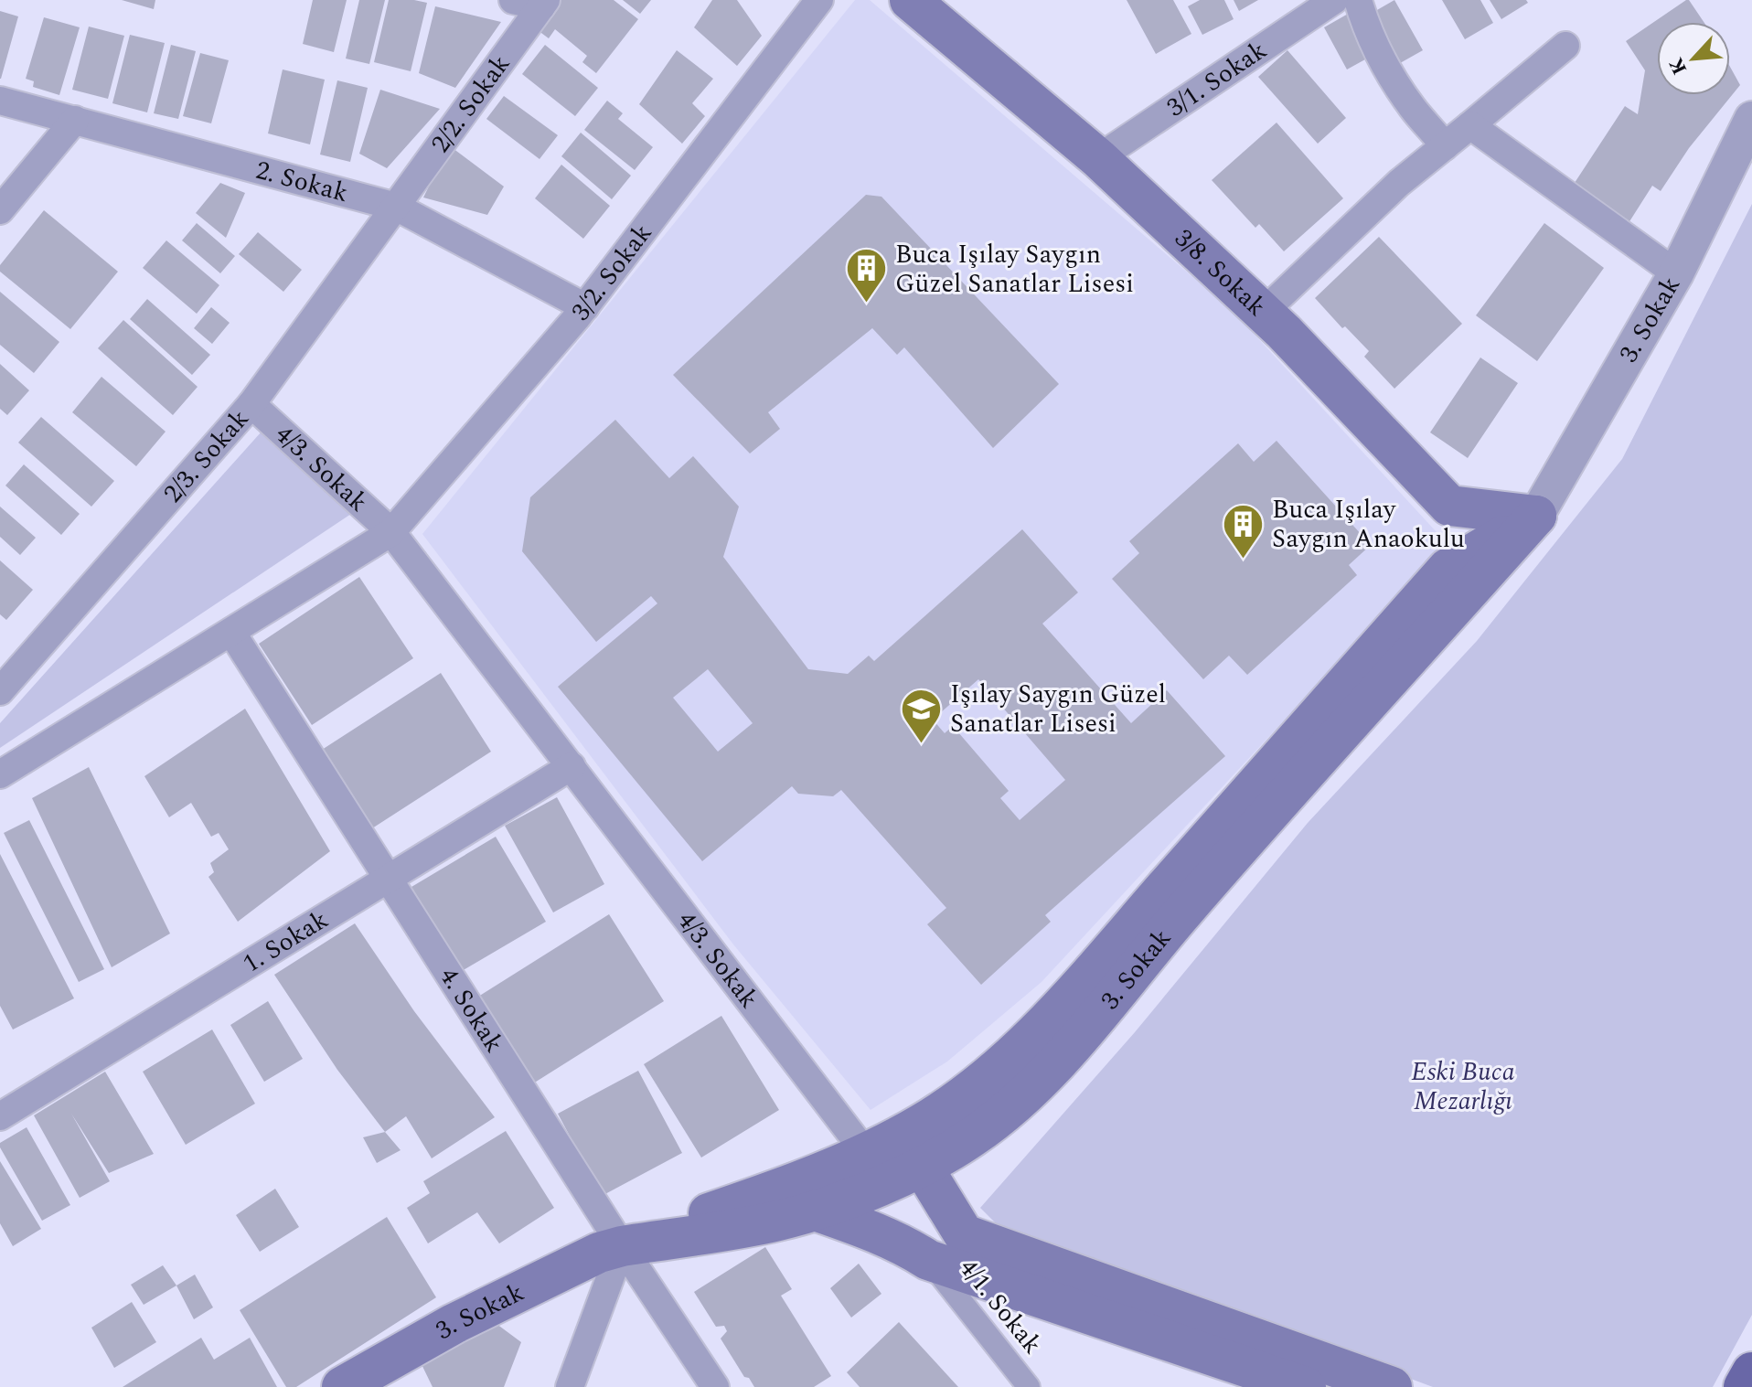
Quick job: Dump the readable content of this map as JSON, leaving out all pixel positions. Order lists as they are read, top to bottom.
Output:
{
  "streets": {
    "main road": ["3/8. Sokak", "3. Sokak"],
    "street": [
      "3/1. Sokak",
      "2/2. Sokak",
      "2. Sokak",
      "3/2. Sokak",
      "2/3. Sokak",
      "4/3. Sokak",
      "1. Sokak",
      "4. Sokak",
      "4/1. Sokak"
    ]
  },
  "crossings": [
    ["3/1. Sokak", "3/8. Sokak"],
    ["2/2. Sokak", "2. Sokak"],
    ["2/2. Sokak", "2/3. Sokak"],
    ["2. Sokak", "3/2. Sokak"],
    ["2. Sokak", "2/3. Sokak"],
    ["3/2. Sokak", "4/3. Sokak"],
    ["3/8. Sokak", "3. Sokak"],
    ["3. Sokak", "4/3. Sokak"],
    ["3. Sokak", "4. Sokak"],
    ["2/3. Sokak", "4/3. Sokak"],
    ["4/3. Sokak", "1. Sokak"],
    ["1. Sokak", "4. Sokak"]
  ],
  "parks": ["Eski Buca Mezarlığı"],
  "places": {
    "building": ["Buca Işılay Saygın Güzel Sanatlar Lisesi", "Buca Işılay Saygın Anaokulu"],
    "school or university": ["Işılay Saygın Güzel Sanatlar Lisesi"]
  },
  "north": "bottom left"
}
